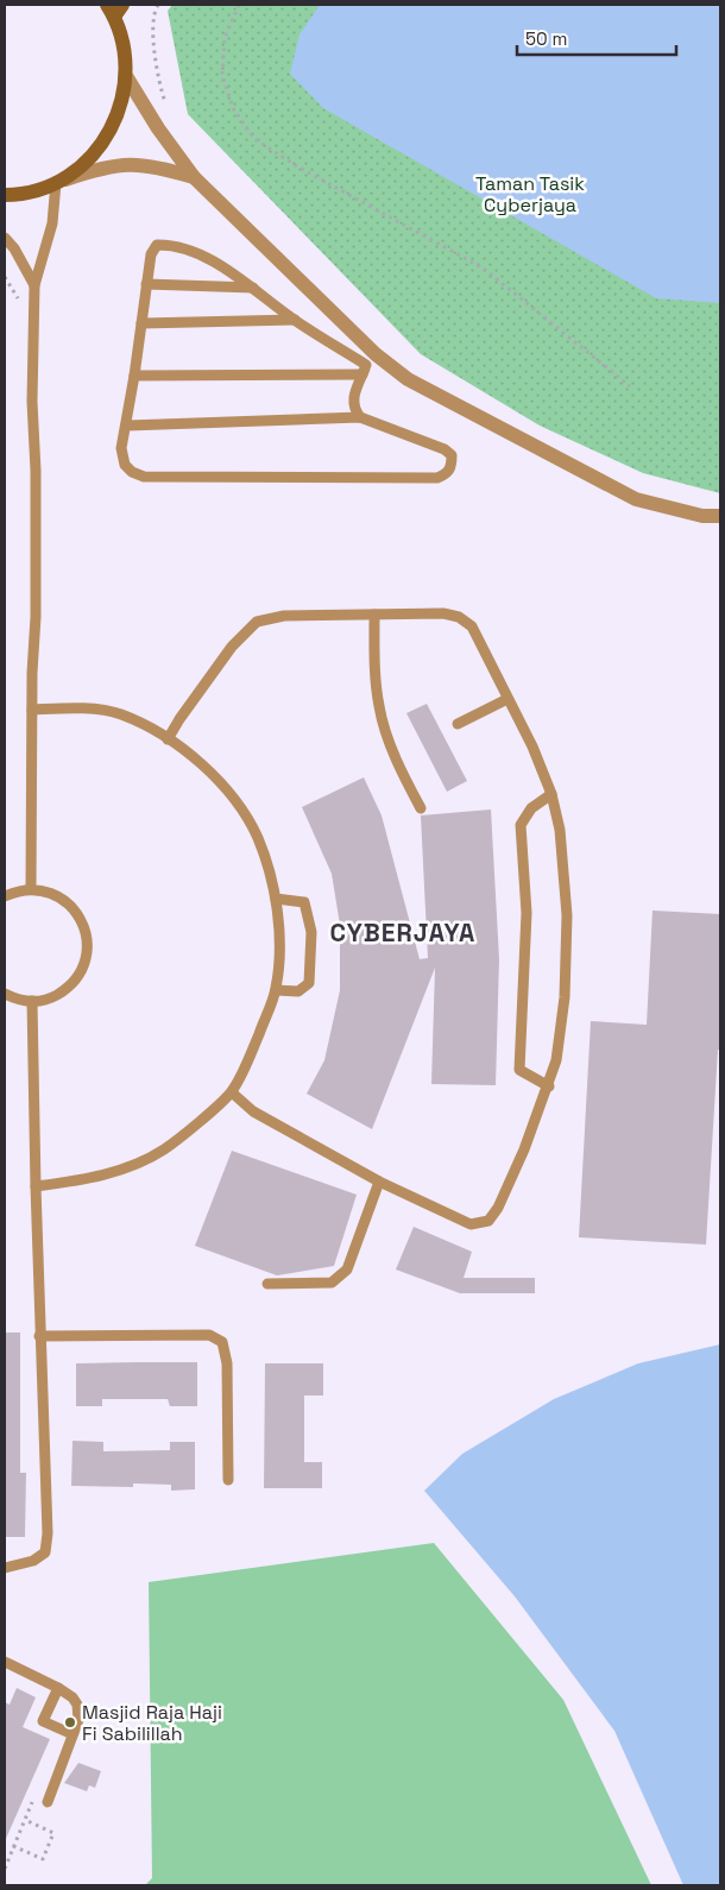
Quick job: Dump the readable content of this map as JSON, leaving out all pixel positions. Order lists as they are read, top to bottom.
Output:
{
  "districts": ["CYBERJAYA"],
  "parks": ["Taman Tasik Cyberjaya"],
  "places": ["Masjid Raja Haji Fi Sabilillah"],
  "scale_bar": "50 m"
}
